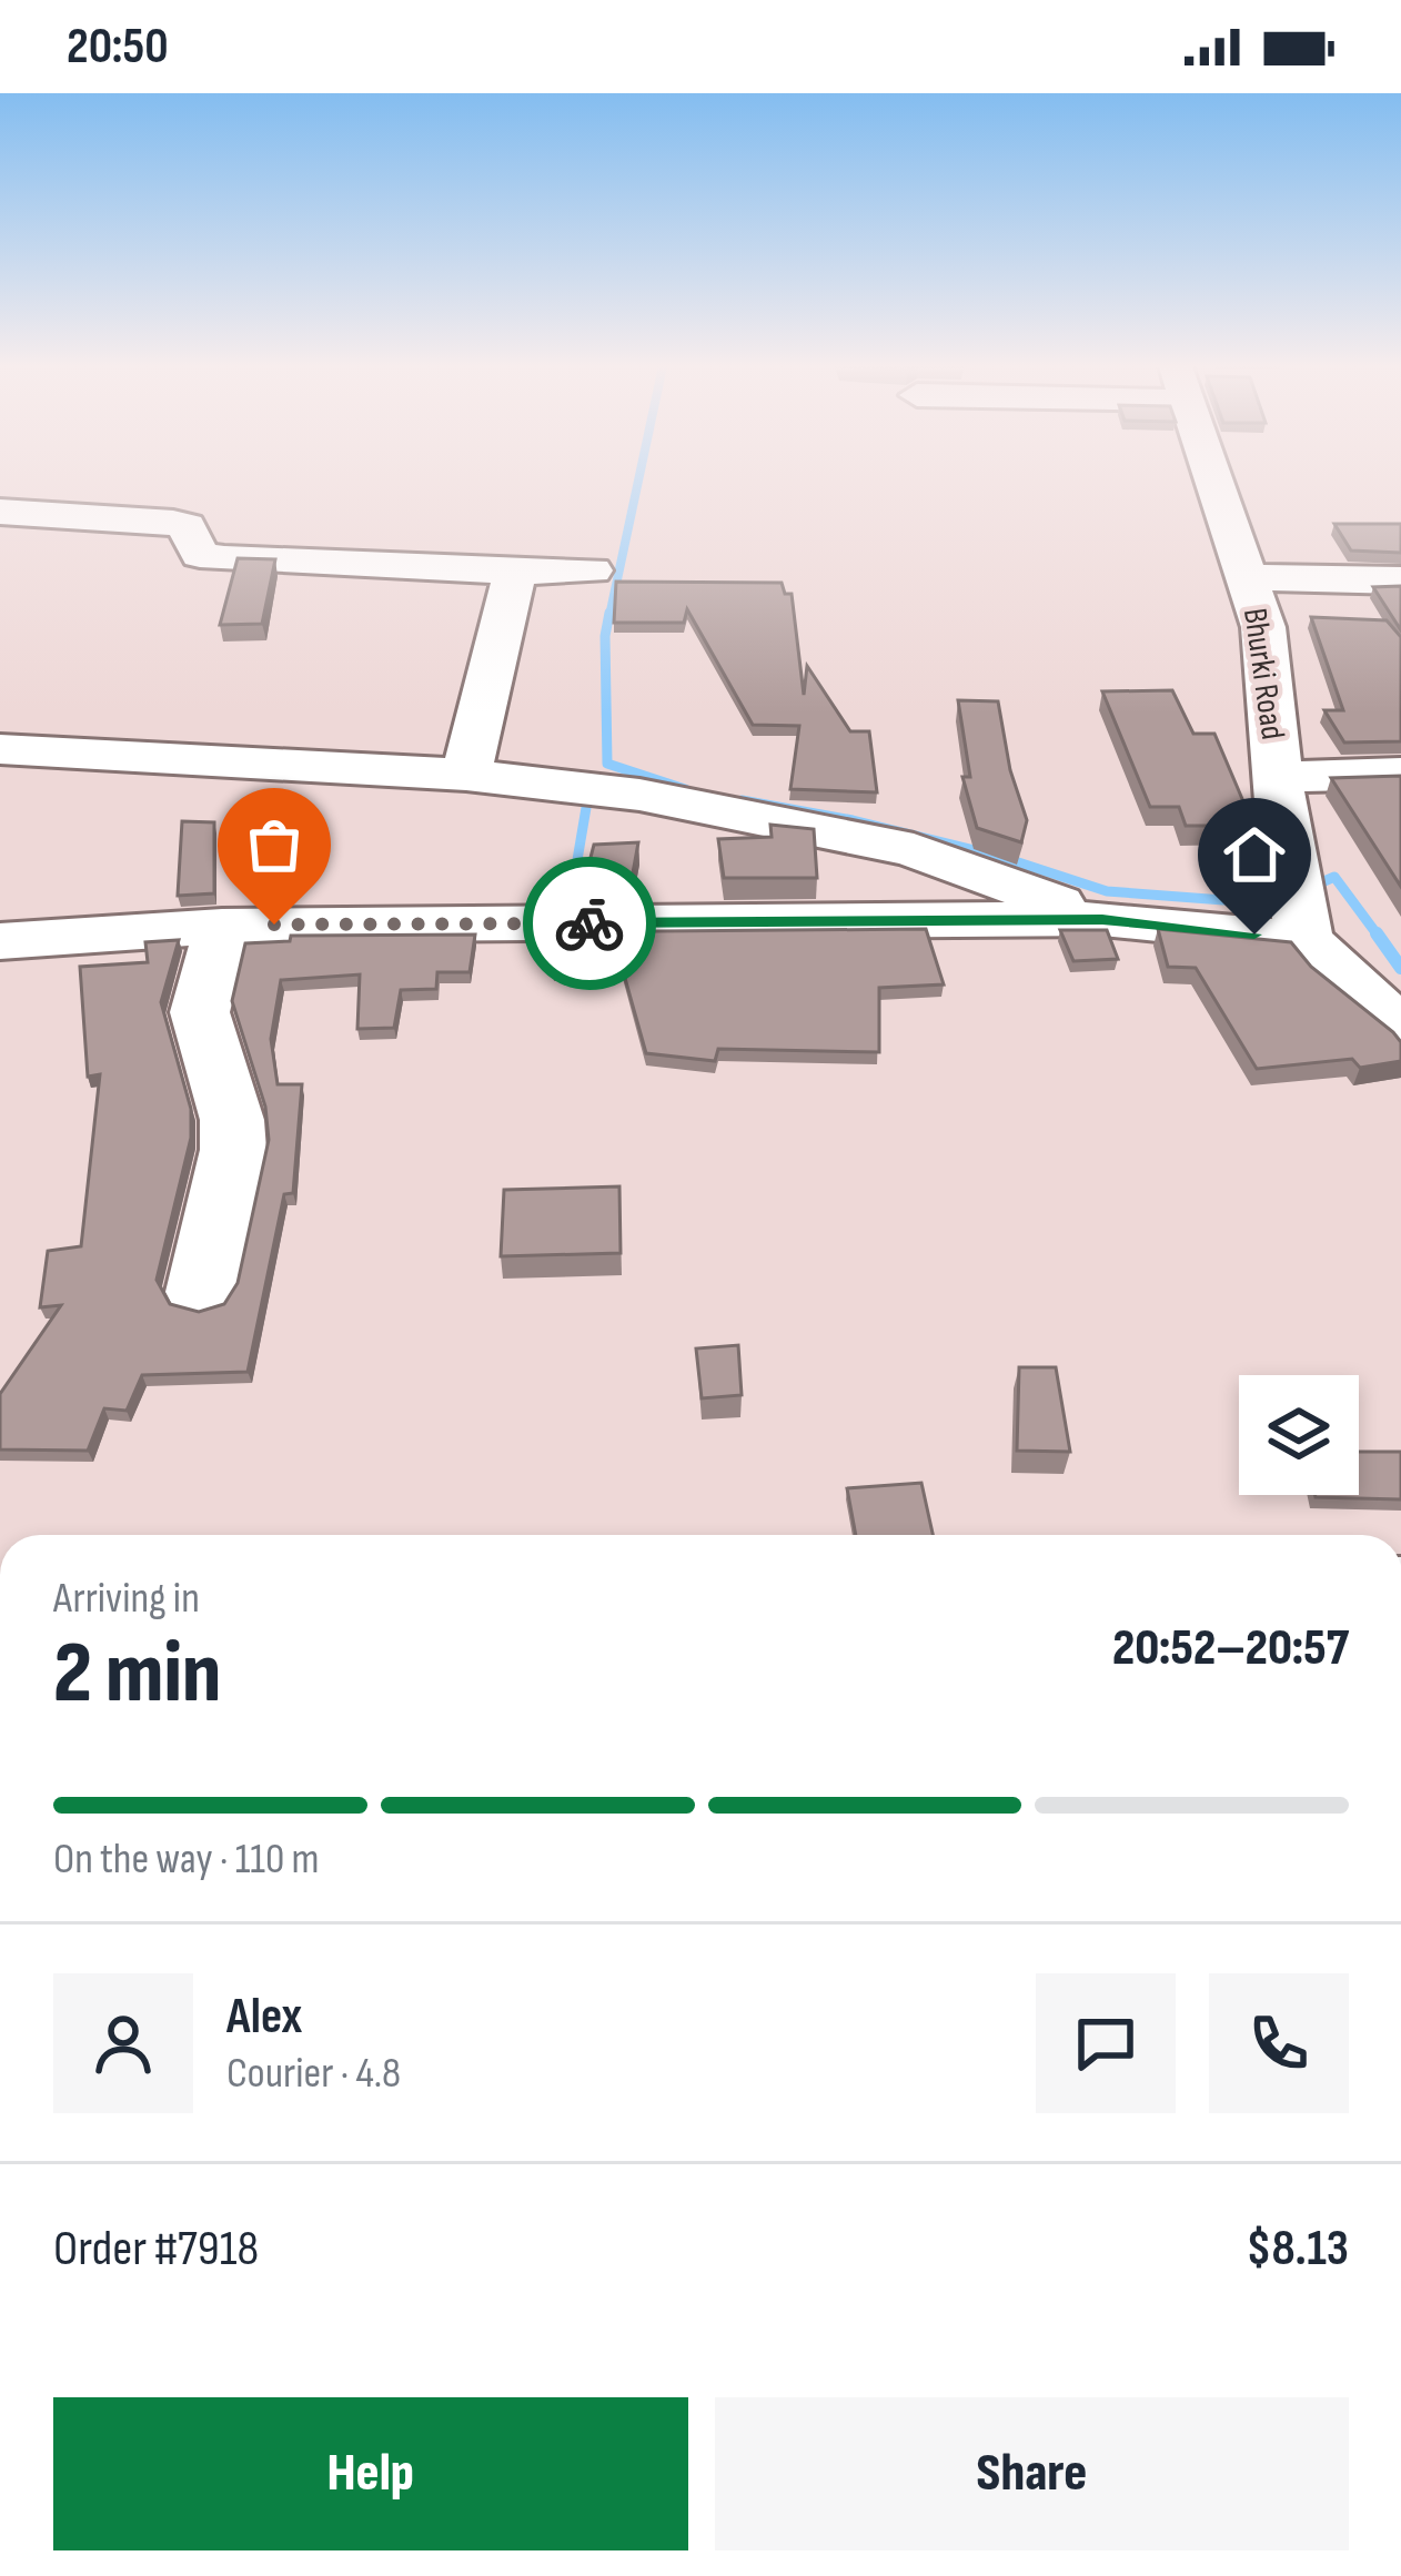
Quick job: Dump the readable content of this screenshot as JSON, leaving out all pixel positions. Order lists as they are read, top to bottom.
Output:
{
  "streets": {
    "street": ["Bhurki Road"]
  },
  "page": {
    "status": "20:50",
    "heading": ["2 min", "Arriving in", "20:52–20:57"],
    "panel": [
      "Alex",
      "Courier · 4.8",
      "Order #7918",
      "$8.13"
    ],
    "bar": "On the way · 110 m",
    "buttons": ["Help", "Share"]
  }
}
